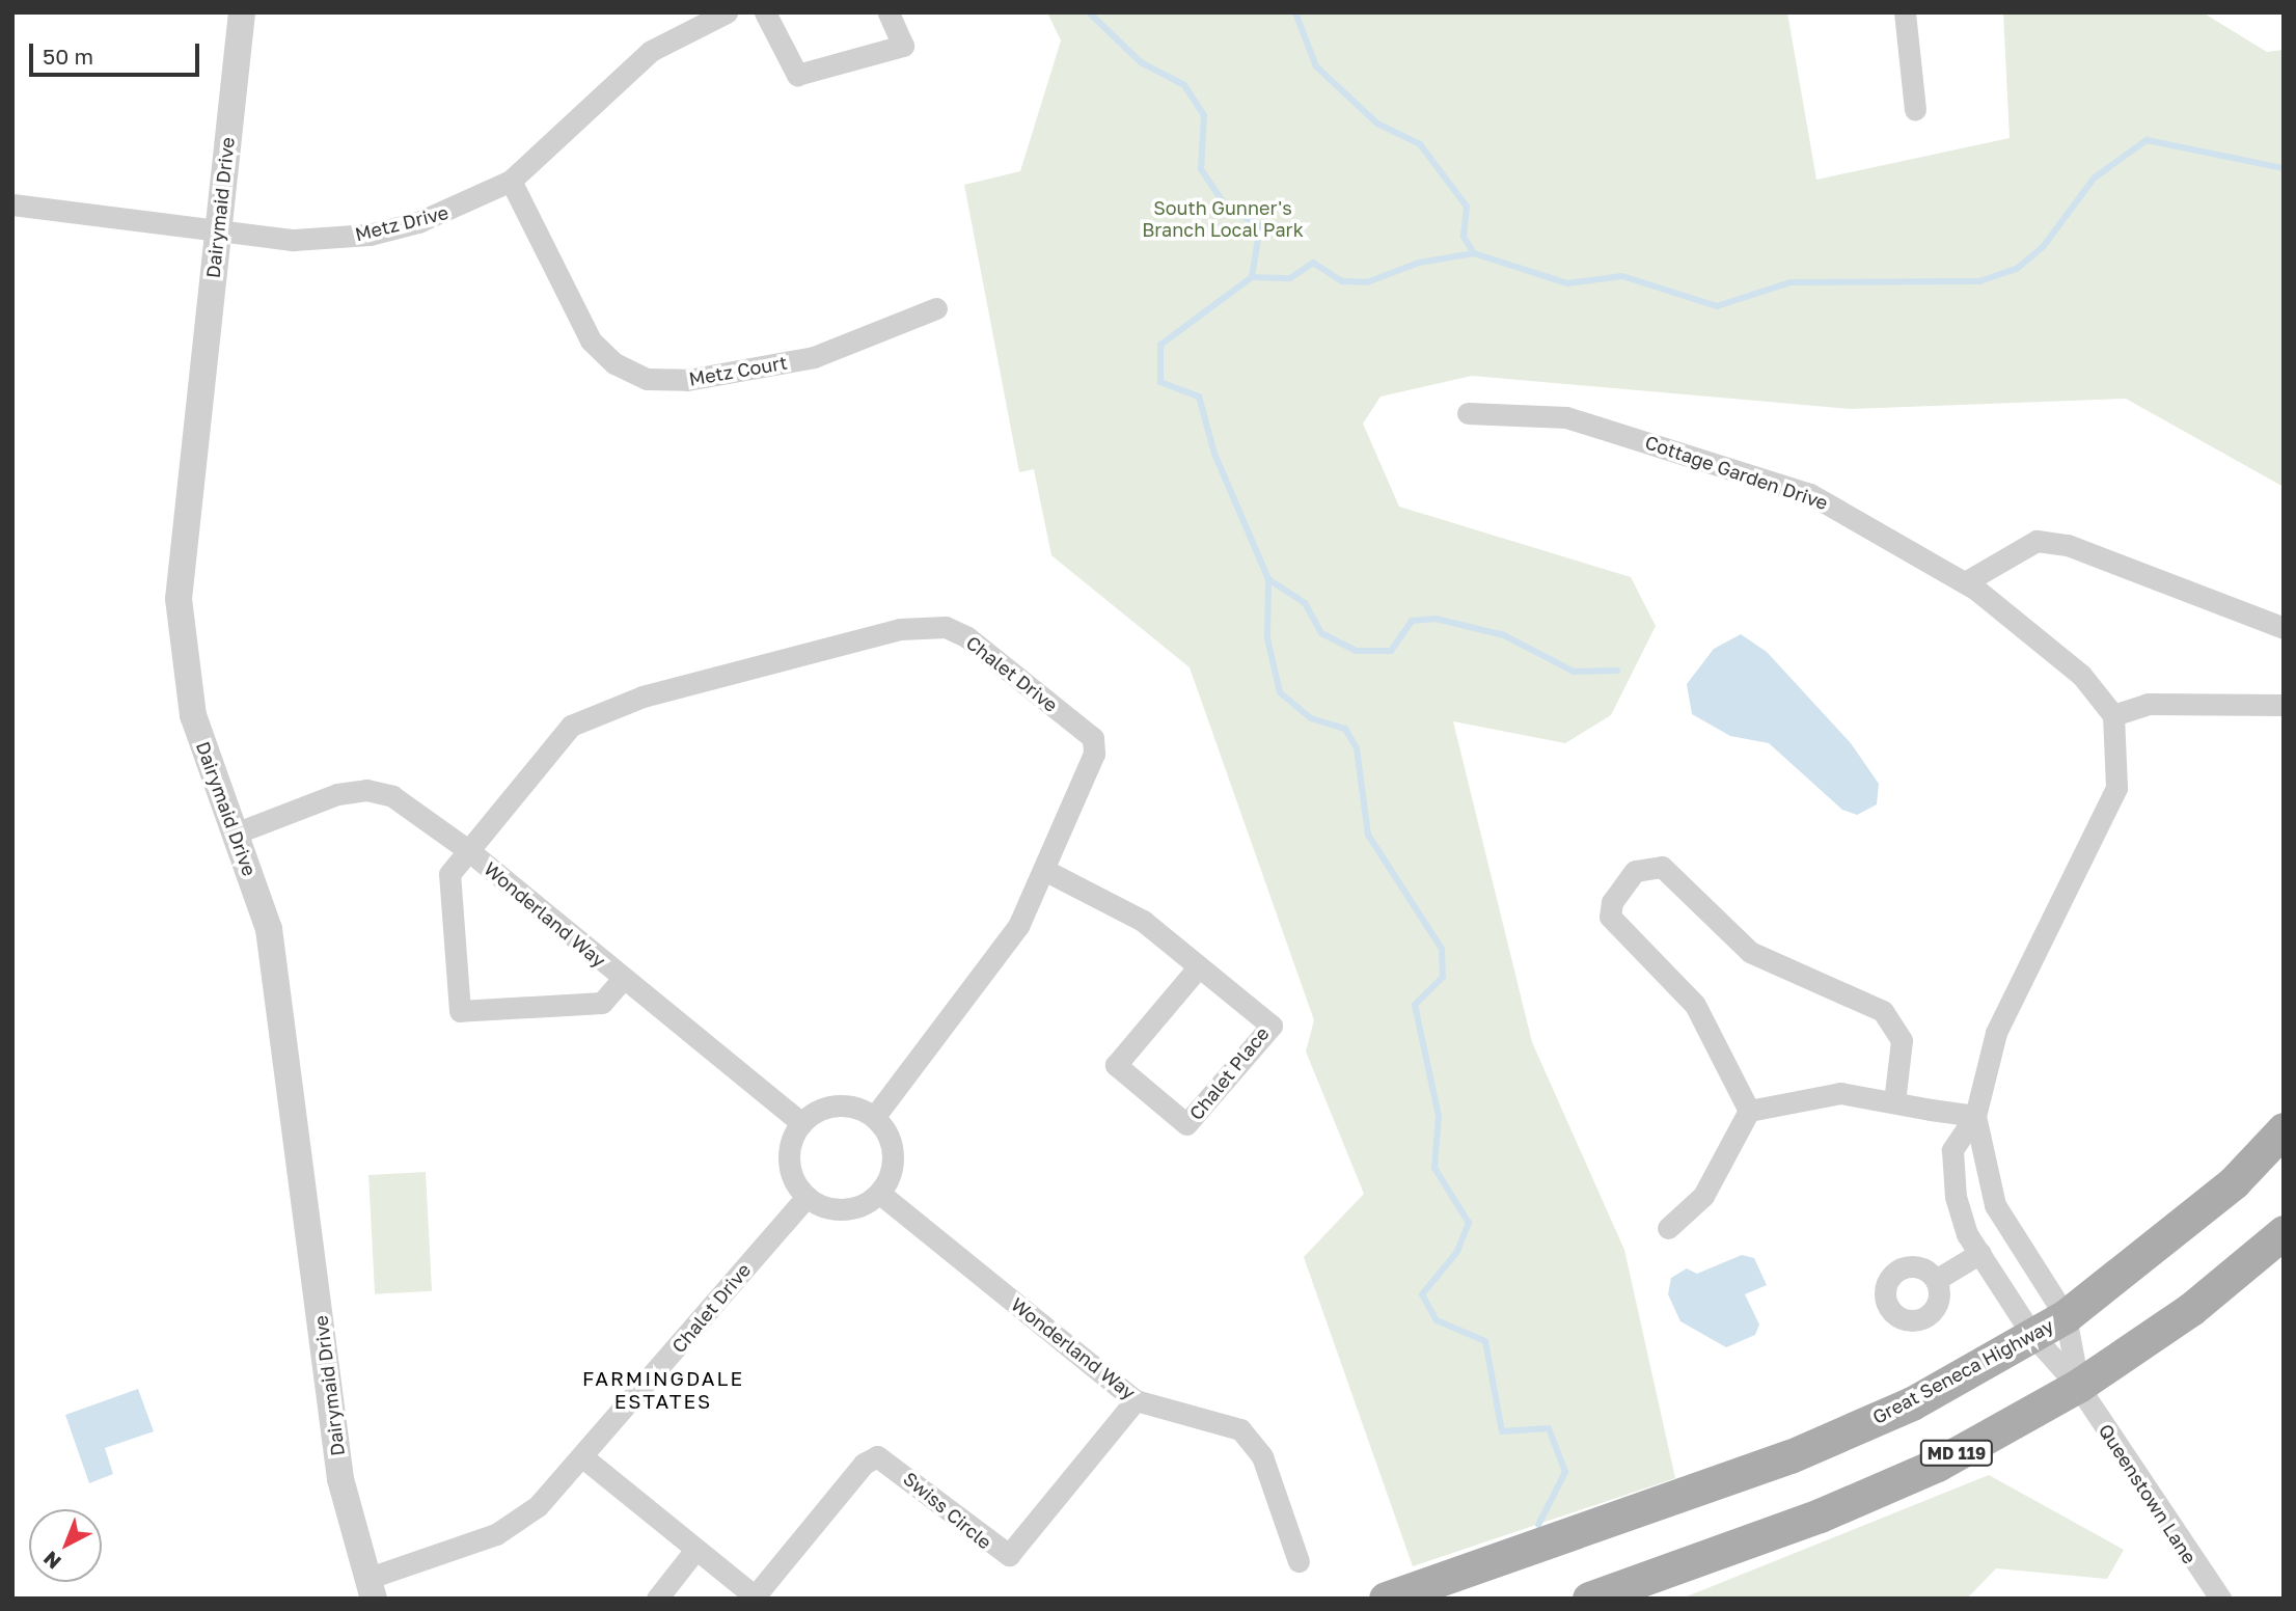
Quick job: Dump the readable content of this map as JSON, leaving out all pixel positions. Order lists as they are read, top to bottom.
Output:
{
  "streets": {
    "main road": ["Great Seneca Highway", "MD 119"],
    "street": [
      "Dairymaid Drive",
      "Metz Drive",
      "Metz Court",
      "Cottage Garden Drive",
      "Chalet Drive",
      "Wonderland Way",
      "Chalet Place",
      "Queenstown Lane",
      "Swiss Circle"
    ]
  },
  "crossings": [
    ["Dairymaid Drive", "Metz Drive"],
    ["Dairymaid Drive", "Chalet Drive"],
    ["Dairymaid Drive", "Wonderland Way"],
    ["Metz Drive", "Metz Court"],
    ["Chalet Drive", "Wonderland Way"],
    ["Chalet Drive", "Chalet Place"],
    ["Chalet Drive", "Swiss Circle"],
    ["Wonderland Way", "Swiss Circle"],
    ["MD 119", "Queenstown Lane"]
  ],
  "districts": ["FARMINGDALE ESTATES"],
  "parks": ["South Gunner's Branch Local Park"],
  "scale_bar": "50 m",
  "north": "bottom left"
}
